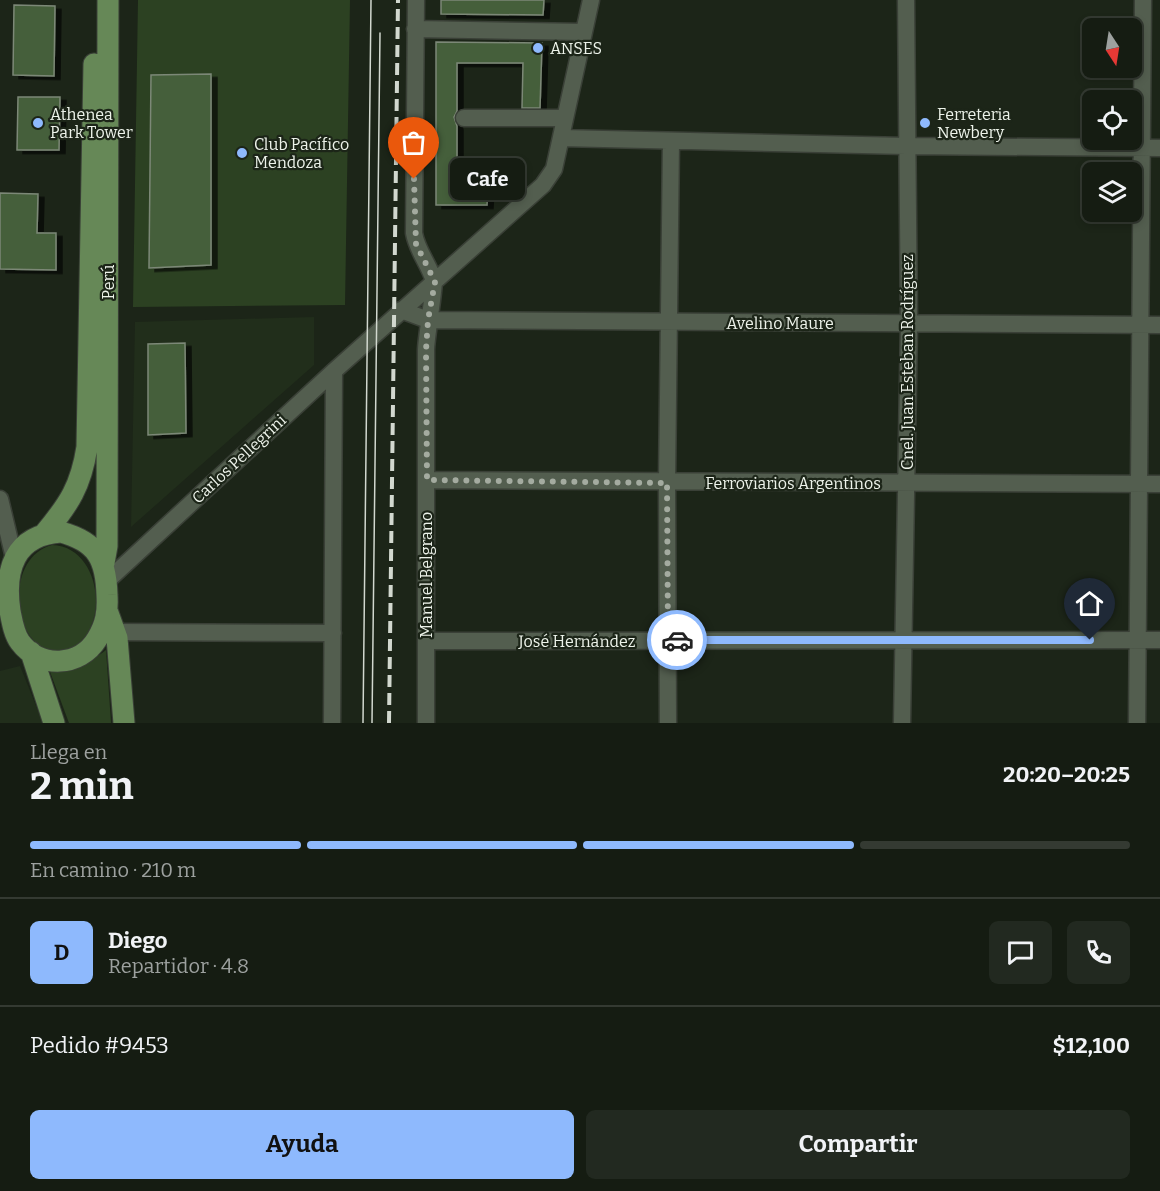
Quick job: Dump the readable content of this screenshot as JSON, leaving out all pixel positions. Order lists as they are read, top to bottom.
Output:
{
  "streets": {
    "main road": ["Perú"],
    "street": [
      "Avelino Maure",
      "Cnel. Juan Esteban Rodríguez",
      "Carlos Pellegrini",
      "Ferroviarios Argentinos",
      "Manuel Belgrano",
      "José Hernández"
    ]
  },
  "crossings": [
    ["Perú", "Carlos Pellegrini"],
    ["Avelino Maure", "Cnel. Juan Esteban Rodríguez"],
    ["Avelino Maure", "Carlos Pellegrini"],
    ["Avelino Maure", "Manuel Belgrano"],
    ["Cnel. Juan Esteban Rodríguez", "Ferroviarios Argentinos"],
    ["Cnel. Juan Esteban Rodríguez", "José Hernández"],
    ["Carlos Pellegrini", "Manuel Belgrano"],
    ["Ferroviarios Argentinos", "Manuel Belgrano"],
    ["Manuel Belgrano", "José Hernández"]
  ],
  "places": [
    "ANSES",
    "Athenea Park Tower",
    "Ferreteria Newbery",
    "Club Pacífico Mendoza",
    "Cafe"
  ],
  "north": "bottom",
  "page": {
    "bubble": "Cafe",
    "heading": ["2 min", "Llega en", "20:20–20:25"],
    "panel": [
      "Diego",
      "Repartidor · 4.8",
      "Pedido #9453",
      "$12,100"
    ],
    "bar": "En camino · 210 m",
    "round": "D",
    "buttons": ["Ayuda", "Compartir"]
  }
}
